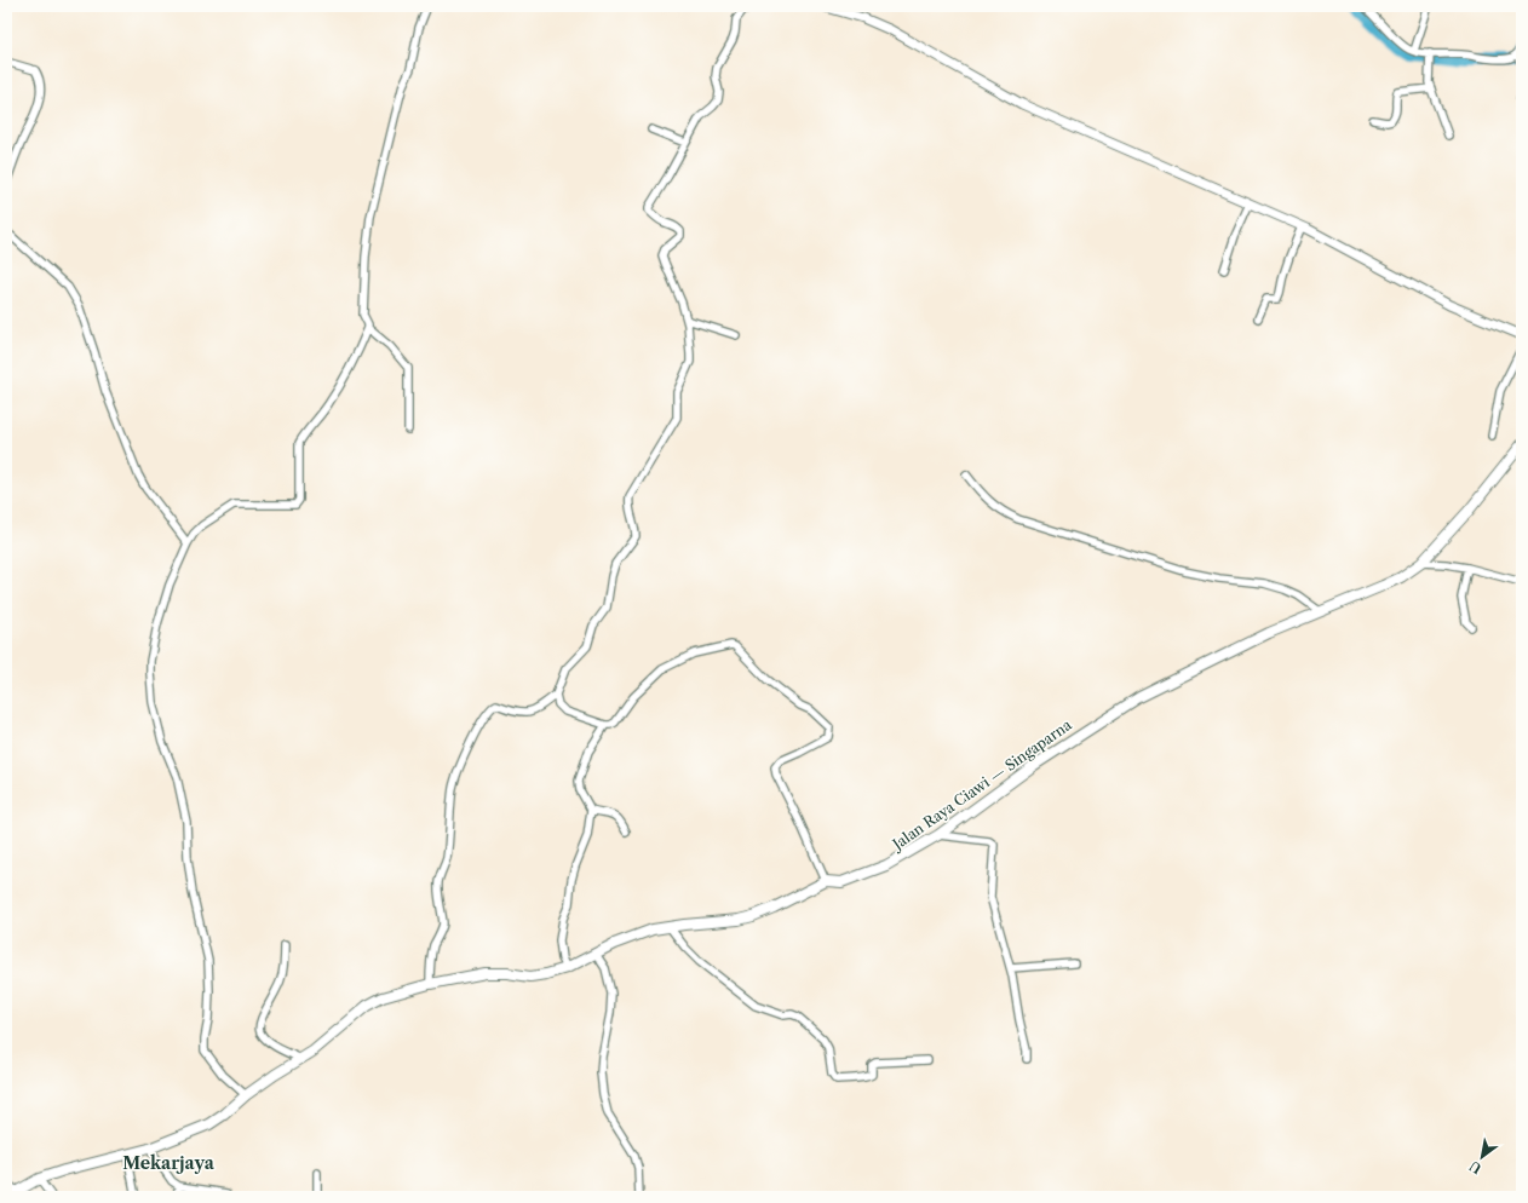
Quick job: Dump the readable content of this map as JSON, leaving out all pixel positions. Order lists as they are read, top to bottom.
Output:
{
  "streets": {
    "main road": ["Jalan Raya Ciawi — Singaparna"]
  },
  "districts": ["Mekarjaya"],
  "north": "bottom left"
}
